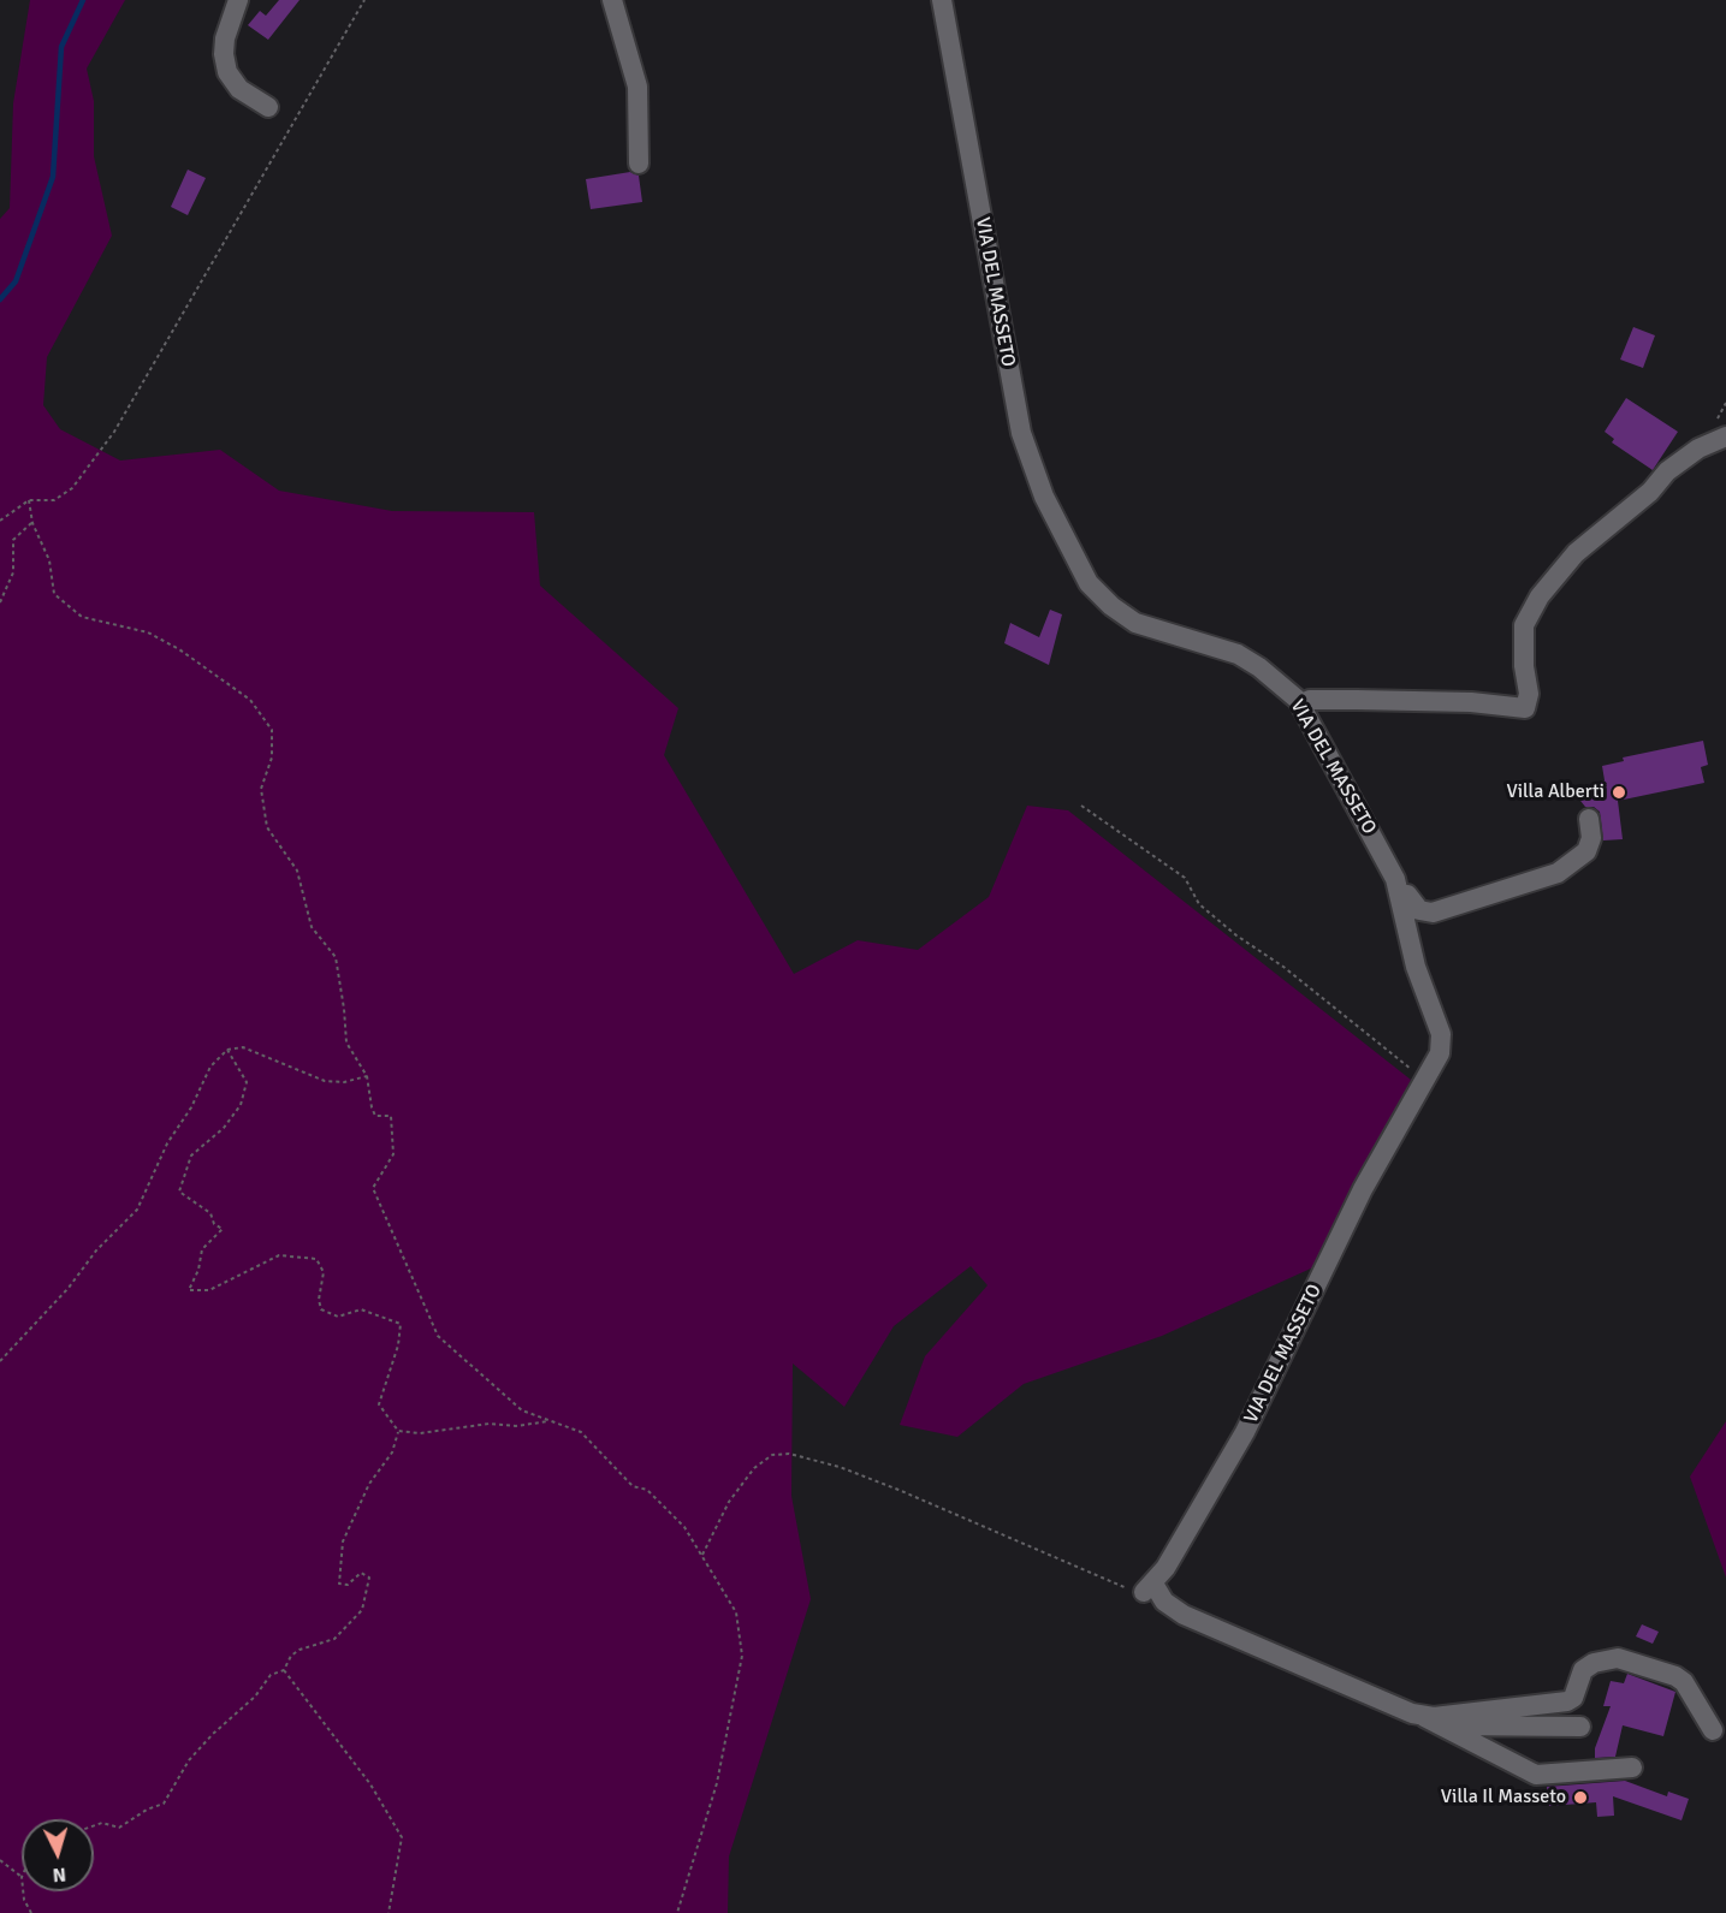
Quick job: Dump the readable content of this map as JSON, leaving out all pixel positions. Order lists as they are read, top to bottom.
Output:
{
  "streets": {
    "street": ["VIA DEL MASSETO"]
  },
  "places": ["Villa Alberti", "Villa Il Masseto"],
  "north": "bottom"
}
